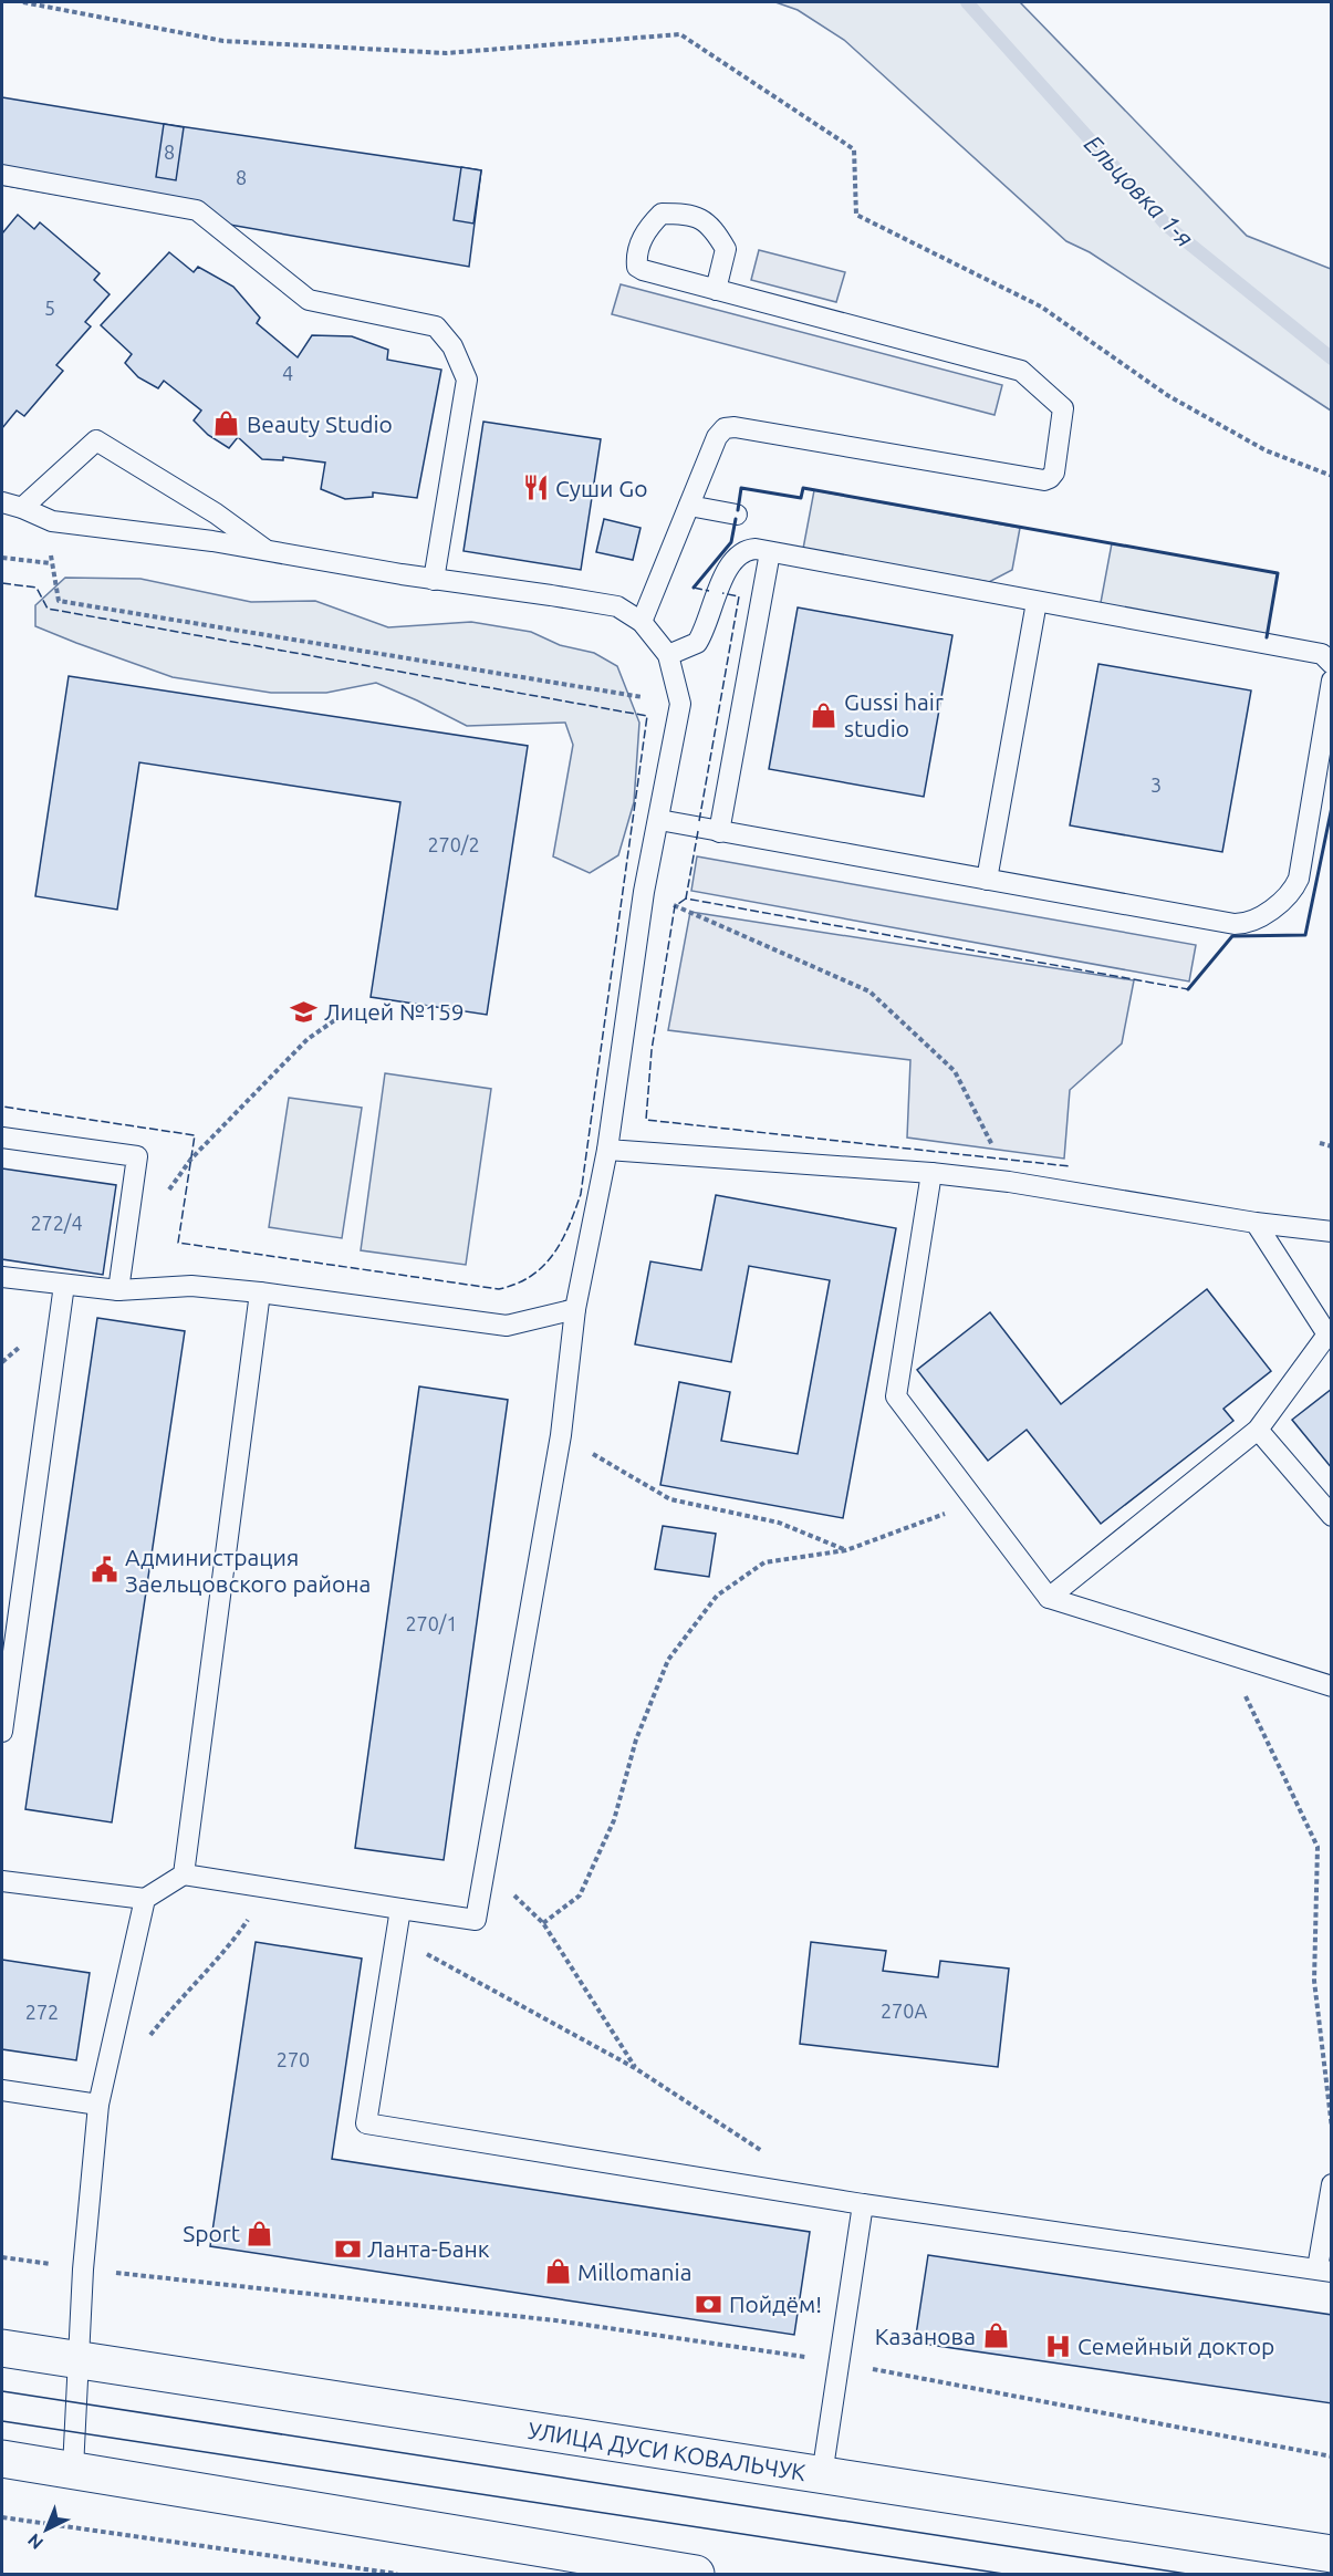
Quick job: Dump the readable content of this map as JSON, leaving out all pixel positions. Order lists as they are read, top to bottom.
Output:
{
  "streets": {
    "main road": ["УЛИЦА ДУСИ КОВАЛЬЧУК"]
  },
  "water": ["Ельцовка 1-я"],
  "places": {
    "shop": [
      "Beauty Studio",
      "Gussi hair studio",
      "Sport",
      "Millomania",
      "Казанова"
    ],
    "restaurant": ["Суши Go"],
    "school or university": ["Лицей №159"],
    "public building": ["Администрация Заельцовского района"],
    "bank": ["Ланта-Банк", "Пойдём!"],
    "hospital": ["Семейный доктор"]
  },
  "house_numbers": [
    "8",
    "8",
    "5",
    "4",
    "3",
    "270/2",
    "272/4",
    "270/1",
    "270А",
    "272",
    "270"
  ],
  "north": "bottom left"
}
